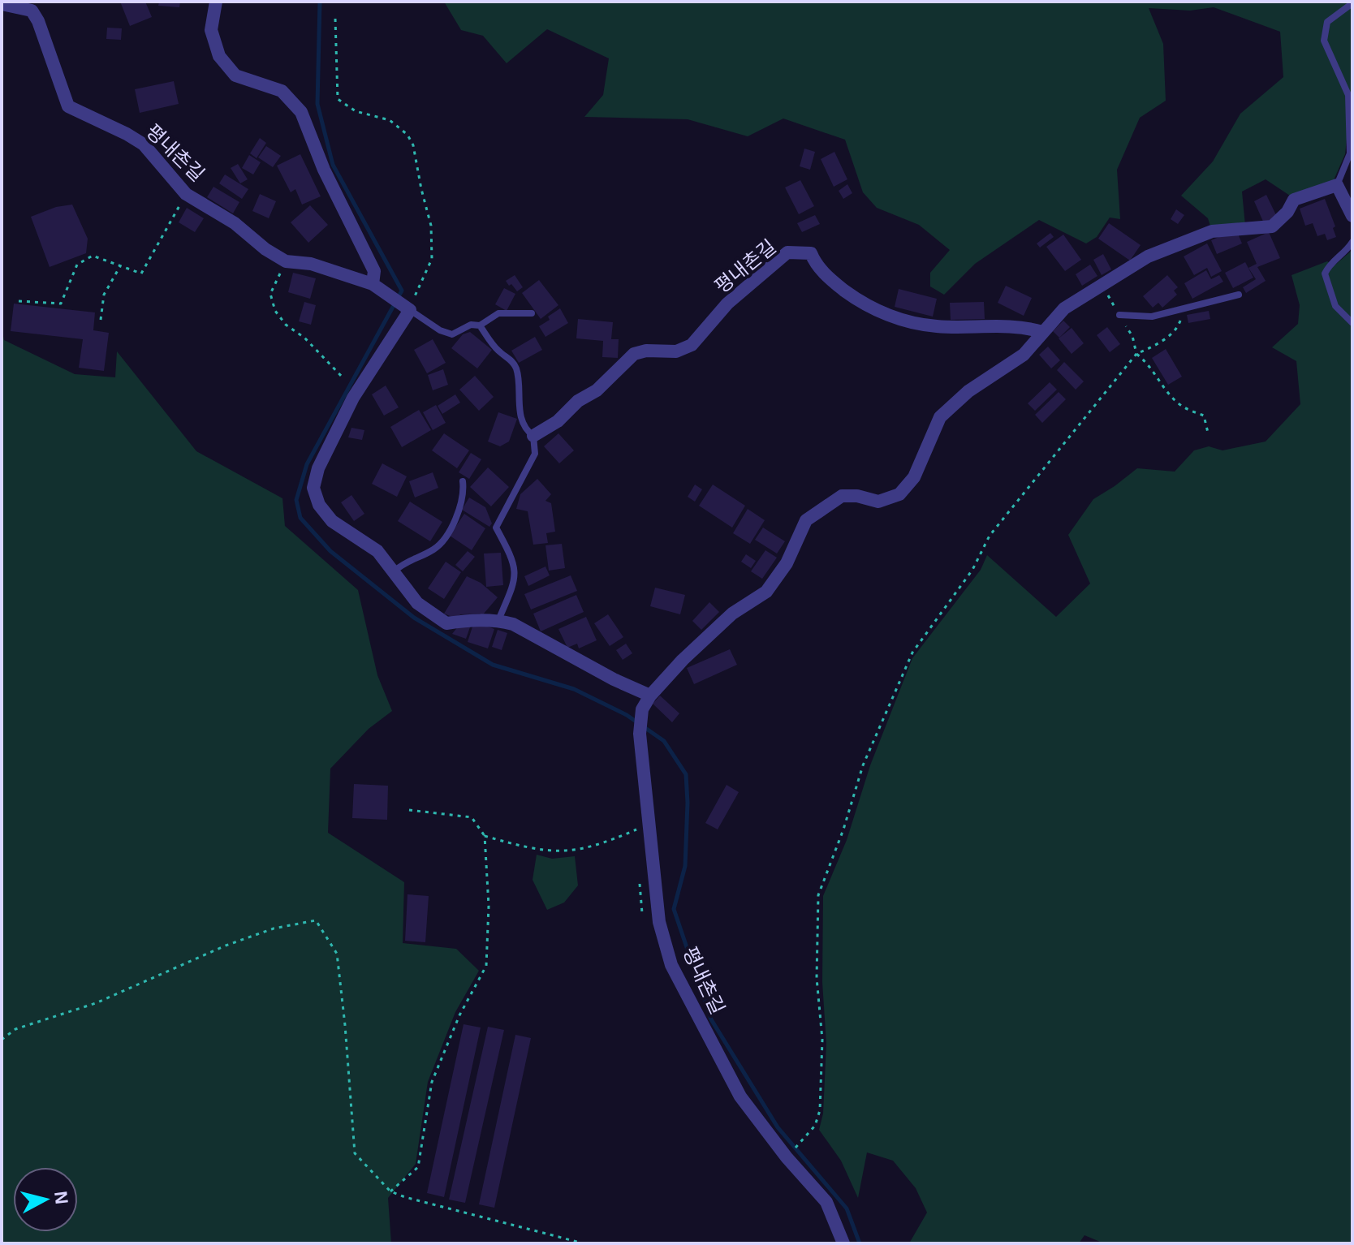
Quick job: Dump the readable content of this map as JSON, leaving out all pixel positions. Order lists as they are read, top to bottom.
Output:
{
  "streets": {
    "street": ["평내촌길"]
  },
  "north": "right"
}
